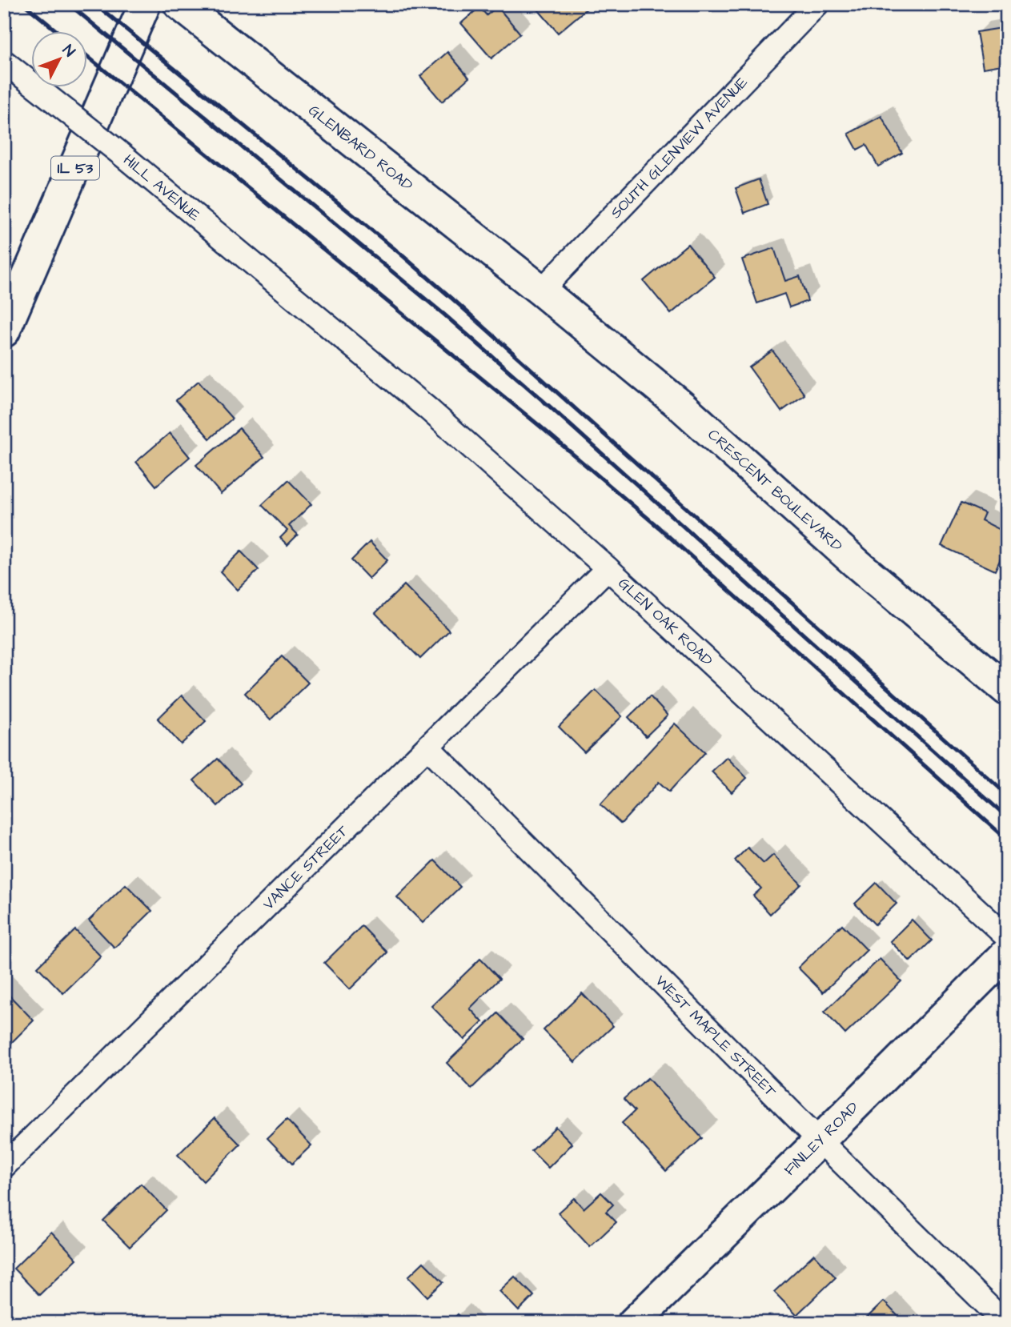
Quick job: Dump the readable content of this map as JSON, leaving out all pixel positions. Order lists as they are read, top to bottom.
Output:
{
  "streets": {
    "street": [
      "GLENBARD ROAD",
      "SOUTH GLENVIEW AVENUE",
      "IL 53",
      "HILL AVENUE",
      "CRESCENT BOULEVARD",
      "GLEN OAK ROAD",
      "VANCE STREET",
      "WEST MAPLE STREET",
      "FINLEY ROAD"
    ]
  },
  "crossings": [
    ["GLENBARD ROAD", "SOUTH GLENVIEW AVENUE"],
    ["GLENBARD ROAD", "CRESCENT BOULEVARD"],
    ["SOUTH GLENVIEW AVENUE", "CRESCENT BOULEVARD"],
    ["HILL AVENUE", "GLEN OAK ROAD"],
    ["GLEN OAK ROAD", "VANCE STREET"],
    ["VANCE STREET", "WEST MAPLE STREET"],
    ["WEST MAPLE STREET", "FINLEY ROAD"]
  ],
  "north": "top right"
}
